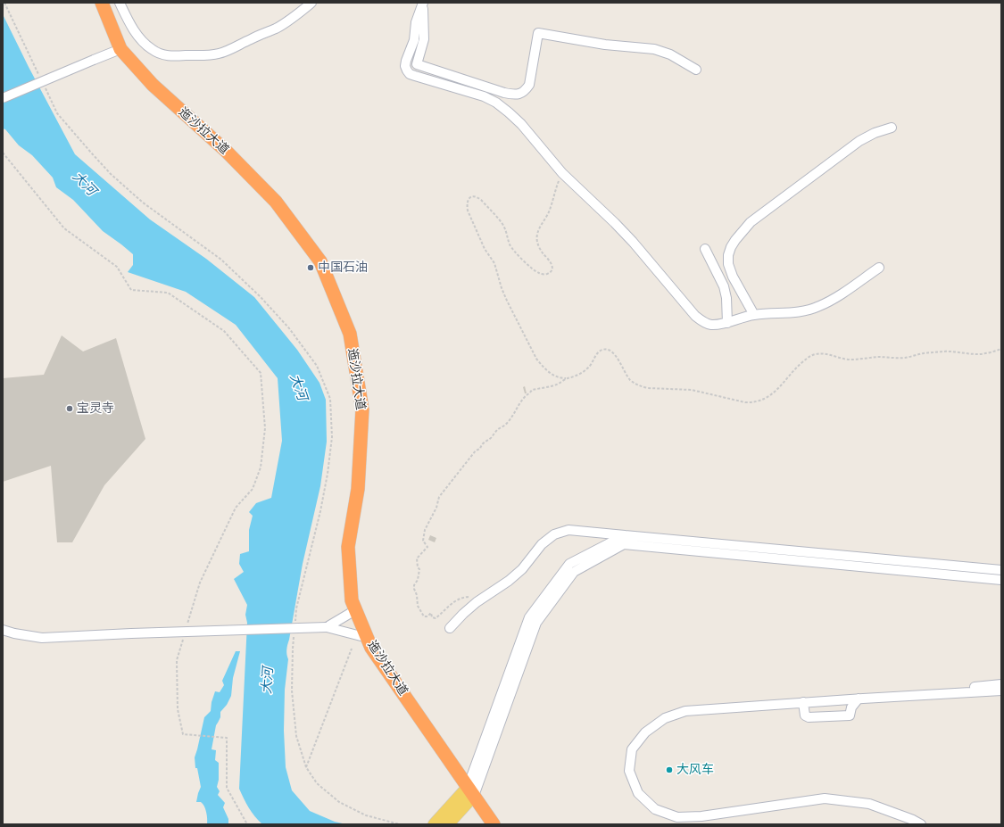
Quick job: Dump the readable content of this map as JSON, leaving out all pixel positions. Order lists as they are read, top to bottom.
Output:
{
  "streets": {
    "highway": ["迤沙拉大道"]
  },
  "water": ["大河"],
  "places": ["中国石油", "宝灵寺", "大风车"]
}
